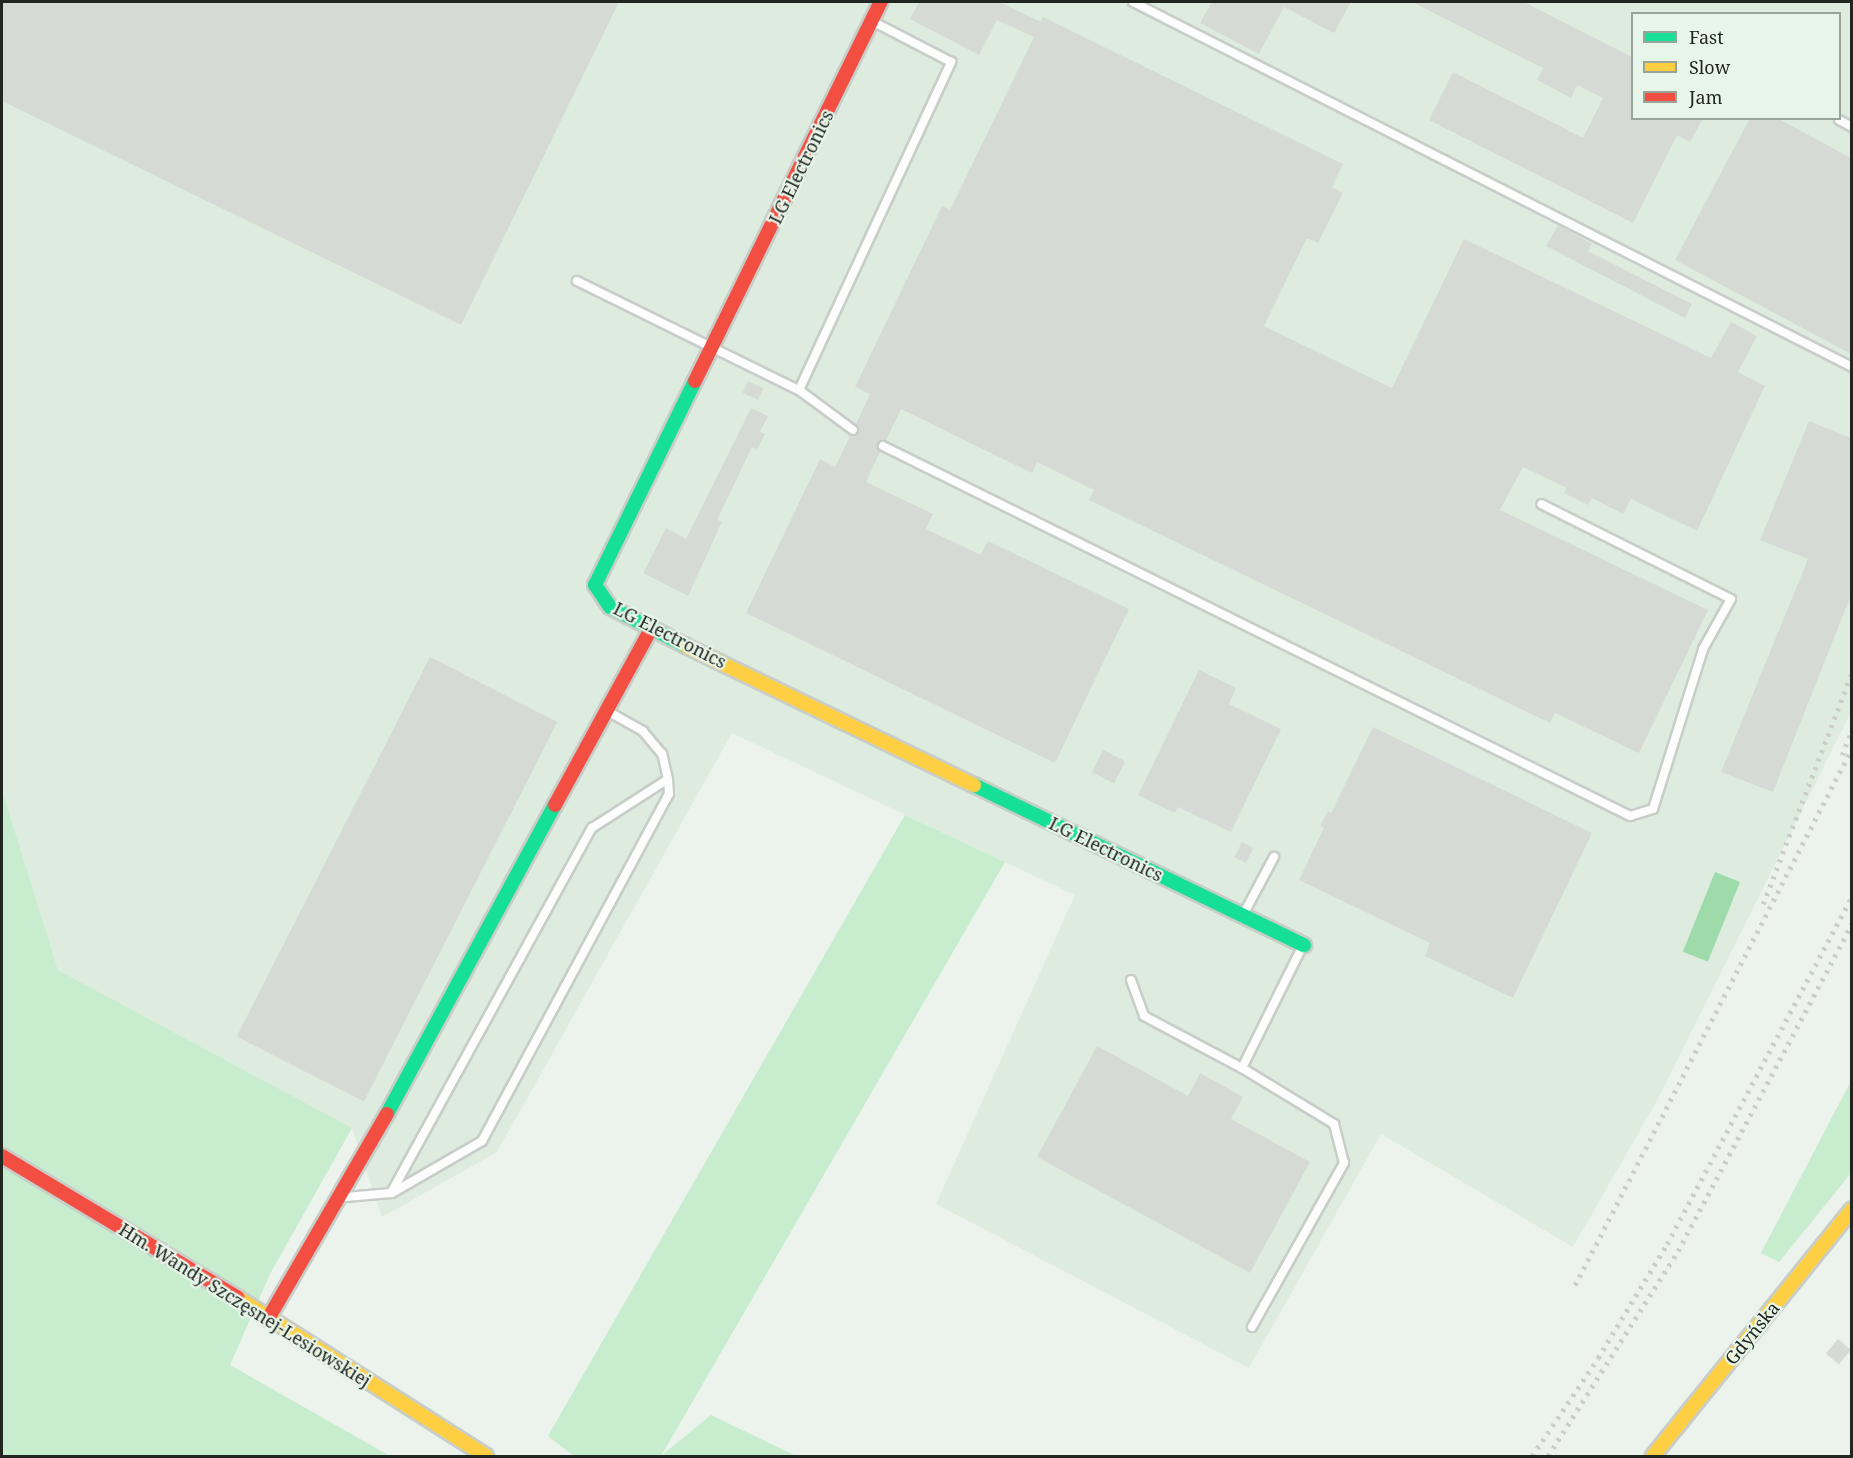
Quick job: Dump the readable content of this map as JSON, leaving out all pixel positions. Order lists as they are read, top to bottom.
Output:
{
  "streets": {
    "street": ["LG Electronics", "Hm. Wandy Szczęsnej-Lesiowskiej", "Gdyńska"]
  },
  "legend": ["Fast", "Slow", "Jam"]
}
